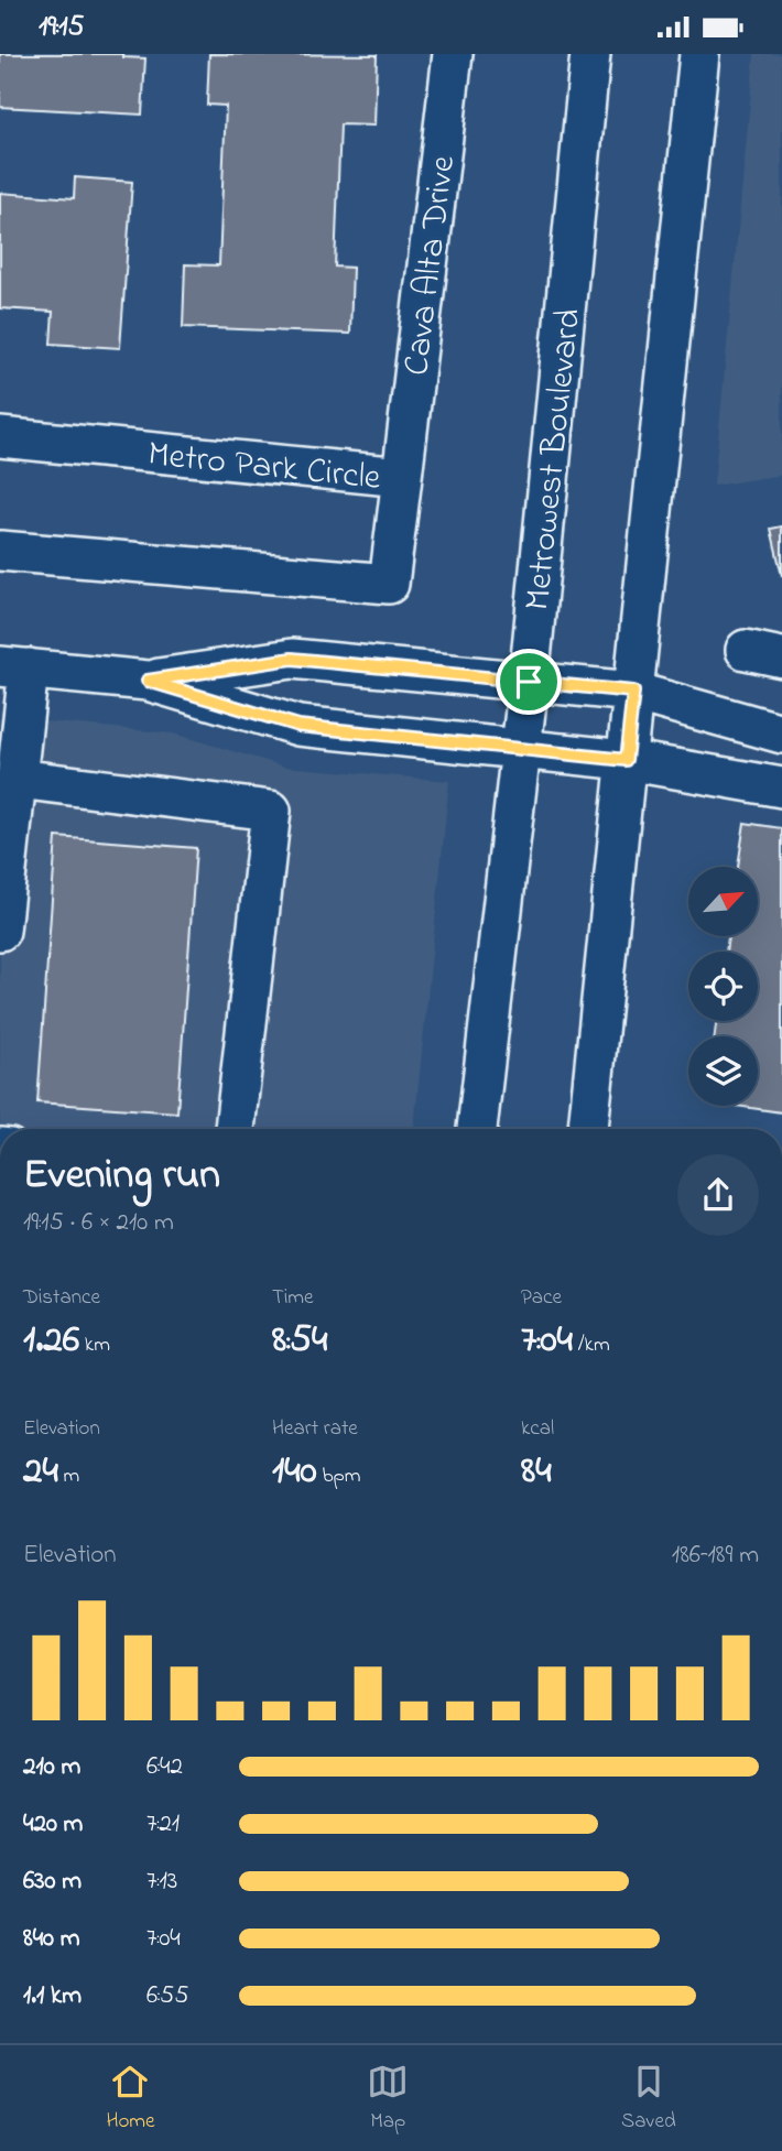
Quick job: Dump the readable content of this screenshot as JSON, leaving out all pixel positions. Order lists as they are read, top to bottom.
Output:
{
  "streets": {
    "street": ["Cava Alta Drive", "Metrowest Boulevard", "Metro Park Circle"]
  },
  "crossings": [
    ["Cava Alta Drive", "Metro Park Circle"]
  ],
  "north": "top right",
  "page": {
    "status": "19:15",
    "heading": ["Evening run", "19:15 · 6 × 210 m"],
    "stats": [
      ["Distance", "1.26 km"],
      ["Time", "8:54"],
      ["Pace", "7:04 /km"],
      ["Elevation", "24 m"],
      ["Heart rate", "140 bpm"],
      ["kcal", "84"]
    ],
    "chart": ["Elevation", "186–189 m"],
    "list": [
      {
        "name": "210 m",
        "note": "6:42"
      },
      {
        "name": "420 m",
        "note": "7:21"
      },
      {
        "name": "630 m",
        "note": "7:13"
      },
      {
        "name": "840 m",
        "note": "7:04"
      },
      {
        "name": "1.1 km",
        "note": "6:55"
      }
    ],
    "tabs": ["Home", "Map", "Saved"]
  }
}
